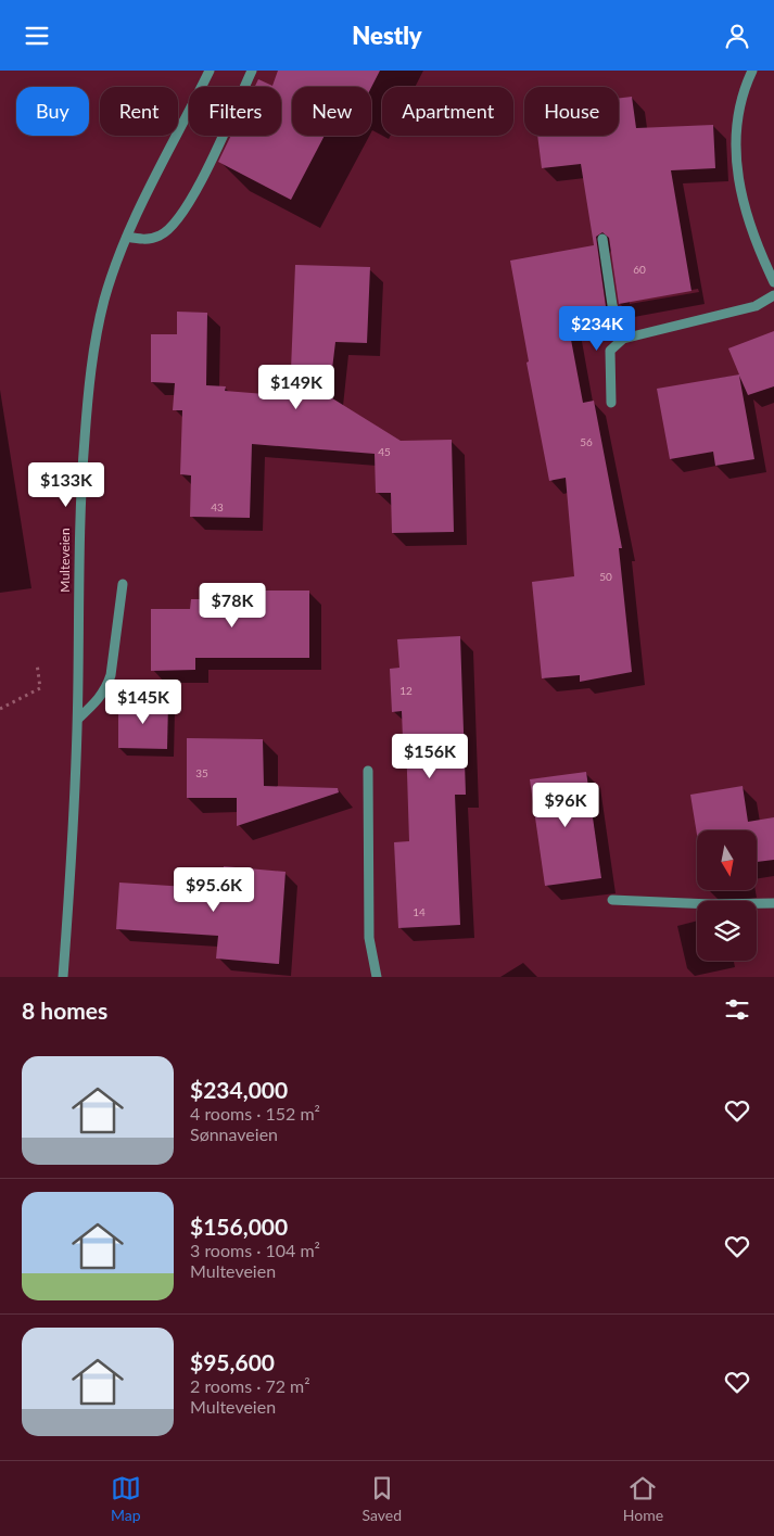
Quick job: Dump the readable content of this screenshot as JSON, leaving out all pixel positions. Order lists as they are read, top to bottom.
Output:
{
  "streets": {
    "street": ["Multeveien"]
  },
  "house_numbers": [
    "60",
    "56",
    "45",
    "43",
    "50",
    "12",
    "35",
    "14"
  ],
  "north": "bottom",
  "page": {
    "header": "Nestly",
    "chip": [
      "Buy",
      "Rent",
      "Filters",
      "New",
      "Apartment",
      "House"
    ],
    "price": [
      "$234K",
      "$149K",
      "$133K",
      "$78K",
      "$145K",
      "$156K",
      "$96K",
      "$95.6K"
    ],
    "heading": "8 homes",
    "list": [
      {
        "name": "$234,000",
        "note": "4 rooms · 152 m² · Sønnaveien"
      },
      {
        "name": "$156,000",
        "note": "3 rooms · 104 m² · Multeveien"
      },
      {
        "name": "$95,600",
        "note": "2 rooms · 72 m² · Multeveien"
      }
    ],
    "tabs": ["Map", "Saved", "Home"]
  }
}
